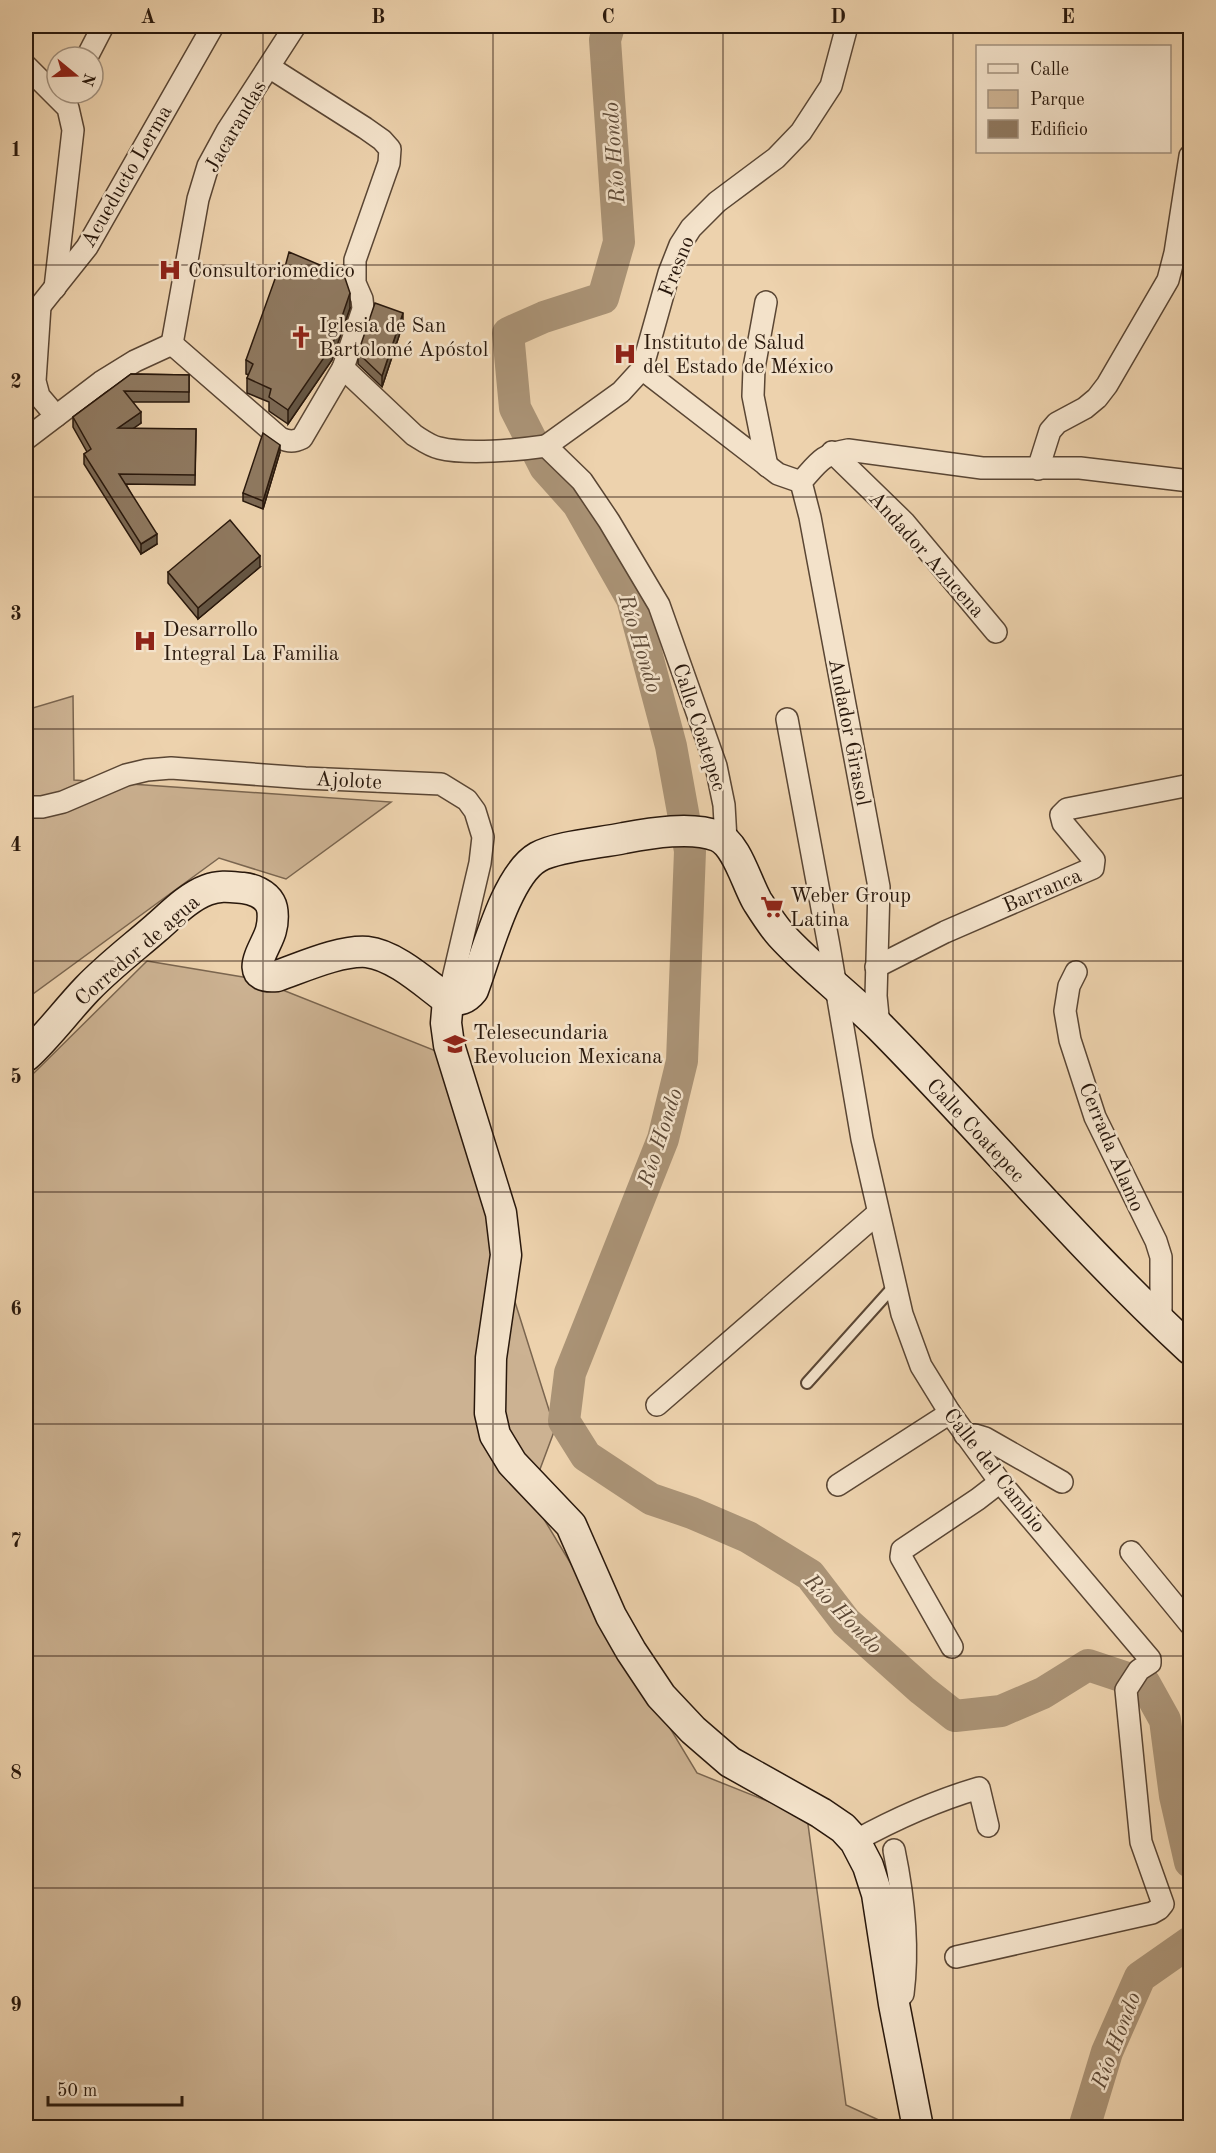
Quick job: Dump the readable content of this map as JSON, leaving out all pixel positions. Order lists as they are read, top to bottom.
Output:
{
  "streets": {
    "main road": ["Calle Coatepec", "Corredor de agua"],
    "street": [
      "Jacarandas",
      "Acueducto Lerma",
      "Fresno",
      "Andador Azucena",
      "Andador Girasol",
      "Ajolote",
      "Barranca",
      "Cerrada Alamo",
      "Calle del Cambio"
    ]
  },
  "crossings": [
    ["Calle Coatepec", "Andador Girasol"],
    ["Calle Coatepec", "Cerrada Alamo"],
    ["Calle Coatepec", "Calle del Cambio"],
    ["Andador Girasol", "Barranca"],
    ["Ajolote", "Corredor de agua"]
  ],
  "water": ["Río Hondo"],
  "places": {
    "hospital": ["Consultoriomedico", "Instituto de Salud del Estado de México", "Desarrollo Integral La Familia"],
    "church": ["Iglesia de San Bartolomé Apóstol"],
    "supermarket": ["Weber Group Latina"],
    "school or university": ["Telesecundaria Revolucion Mexicana"]
  },
  "legend": ["Calle", "Parque", "Edificio"],
  "scale_bar": "50 m",
  "north": "right",
  "grid": {
    "columns": [
      "A",
      "B",
      "C",
      "D",
      "E"
    ],
    "rows": [
      "1",
      "2",
      "3",
      "4",
      "5",
      "6",
      "7",
      "8",
      "9"
    ]
  }
}
